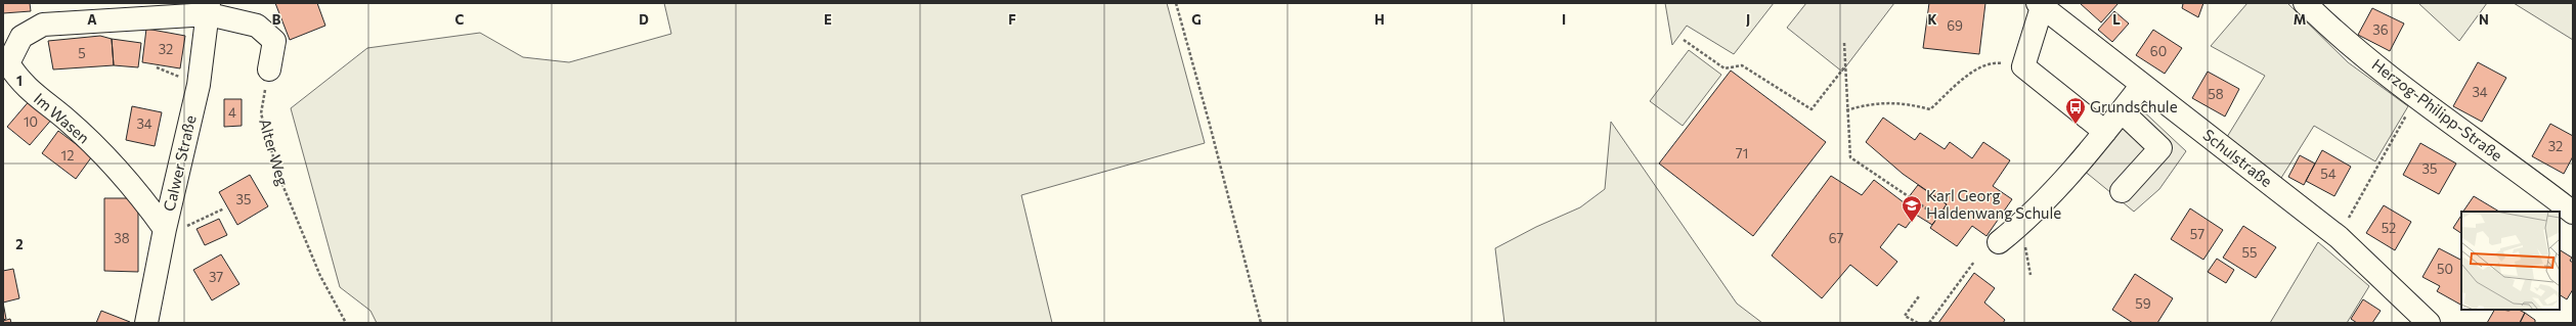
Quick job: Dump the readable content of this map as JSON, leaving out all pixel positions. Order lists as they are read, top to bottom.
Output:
{
  "streets": {
    "street": [
      "Herzog-Philipp-Straße",
      "Im Wasen",
      "Schulstraße",
      "Calwer Straße"
    ],
    "path": ["Alter Weg"]
  },
  "crossings": [
    ["Im Wasen", "Calwer Straße"]
  ],
  "places": {
    "bus stop": ["Grundschule"],
    "school or university": ["Karl Georg Haldenwang Schule"]
  },
  "house_numbers": [
    "69",
    "36",
    "32",
    "60",
    "5",
    "34",
    "58",
    "4",
    "10",
    "34",
    "32",
    "71",
    "12",
    "35",
    "54",
    "35",
    "52",
    "57",
    "38",
    "67",
    "55",
    "50",
    "37",
    "59"
  ],
  "grid": {
    "columns": [
      "A",
      "B",
      "C",
      "D",
      "E",
      "F",
      "G",
      "H",
      "I",
      "J",
      "K",
      "L",
      "M",
      "N"
    ],
    "rows": ["1", "2"]
  }
}
